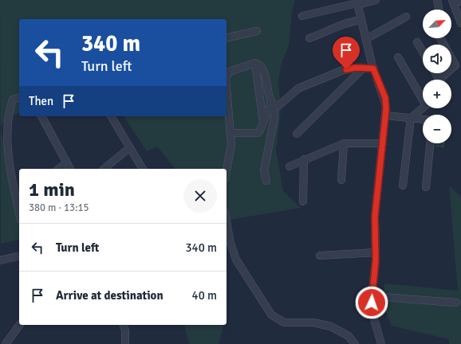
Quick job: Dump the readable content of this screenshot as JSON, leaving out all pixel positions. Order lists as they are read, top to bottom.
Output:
{
  "north": "top right",
  "page": {
    "map_buttons": ["+", "−"],
    "turn": ["340 m", "Turn left"],
    "then": "Then",
    "heading": ["1 min", "380 m · 13:15"],
    "list": [
      {
        "name": "Turn left",
        "value": "340 m"
      },
      {
        "name": "Arrive at destination",
        "value": "40 m"
      }
    ]
  }
}
